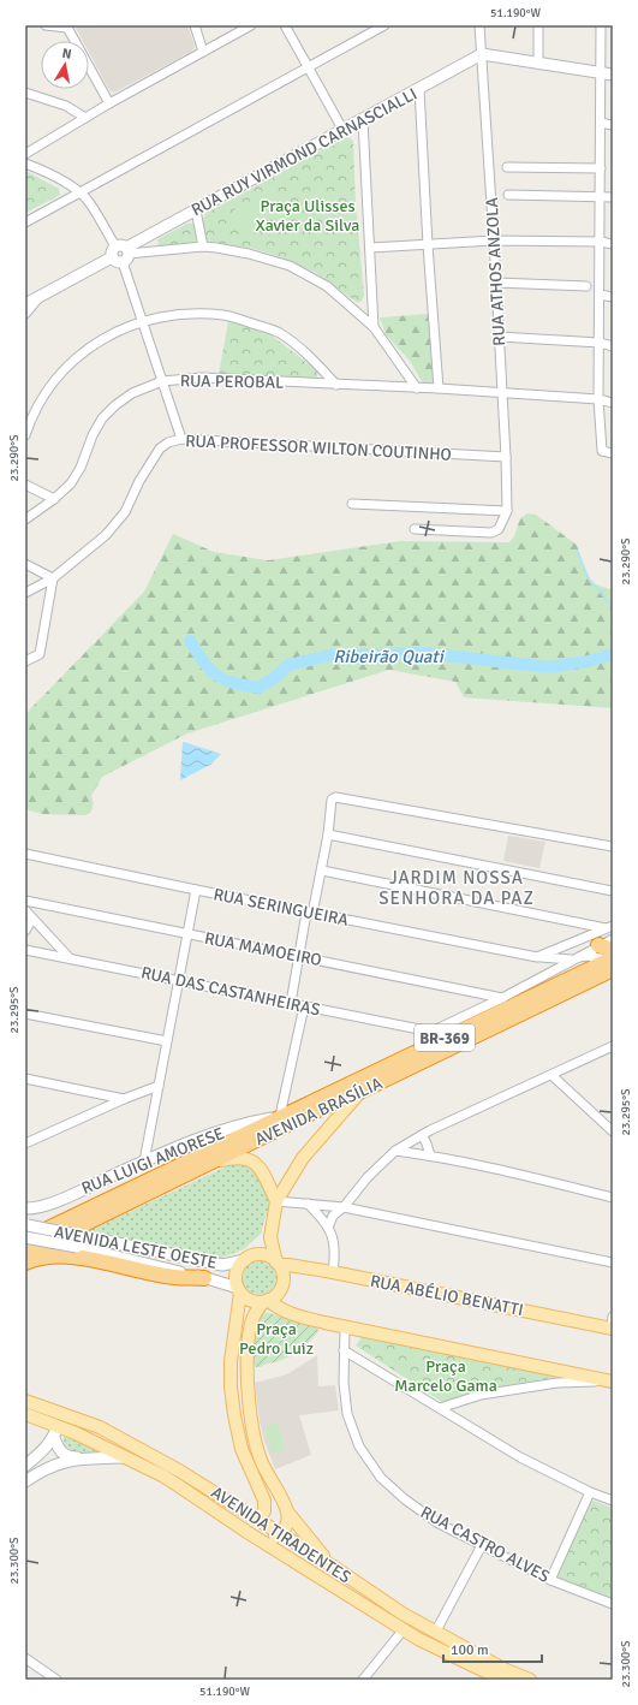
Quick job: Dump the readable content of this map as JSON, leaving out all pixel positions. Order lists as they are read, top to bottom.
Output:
{
  "streets": {
    "highway": ["BR-369", "AVENIDA BRASÍLIA"],
    "main road": ["RUA ABÉLIO BENATTI", "AVENIDA TIRADENTES"],
    "street": [
      "RUA RUY VIRMOND CARNASCIALLI",
      "RUA ATHOS ANZOLA",
      "RUA PEROBAL",
      "RUA PROFESSOR WILTON COUTINHO",
      "RUA SERINGUEIRA",
      "RUA MAMOEIRO",
      "RUA DAS CASTANHEIRAS",
      "RUA LUIGI AMORESE",
      "AVENIDA LESTE OESTE",
      "RUA CASTRO ALVES"
    ]
  },
  "crossings": [
    ["RUA RUY VIRMOND CARNASCIALLI", "RUA ATHOS ANZOLA"],
    ["RUA ATHOS ANZOLA", "RUA PEROBAL"],
    ["RUA ATHOS ANZOLA", "RUA PROFESSOR WILTON COUTINHO"],
    ["RUA SERINGUEIRA", "AVENIDA BRASÍLIA"],
    ["RUA MAMOEIRO", "AVENIDA BRASÍLIA"],
    ["RUA DAS CASTANHEIRAS", "AVENIDA BRASÍLIA"],
    ["AVENIDA BRASÍLIA", "RUA LUIGI AMORESE"],
    ["AVENIDA BRASÍLIA", "AVENIDA LESTE OESTE"],
    ["AVENIDA LESTE OESTE", "RUA ABÉLIO BENATTI"]
  ],
  "districts": ["JARDIM NOSSA SENHORA DA PAZ"],
  "water": ["Ribeirão Quati"],
  "parks": ["Praça Ulisses Xavier da Silva", "Praça Pedro Luiz", "Praça Marcelo Gama"],
  "scale_bar": "100 m",
  "north": "top",
  "coordinates": [
    "51.190°W",
    "23.290°S",
    "23.295°S",
    "23.300°S"
  ]
}
